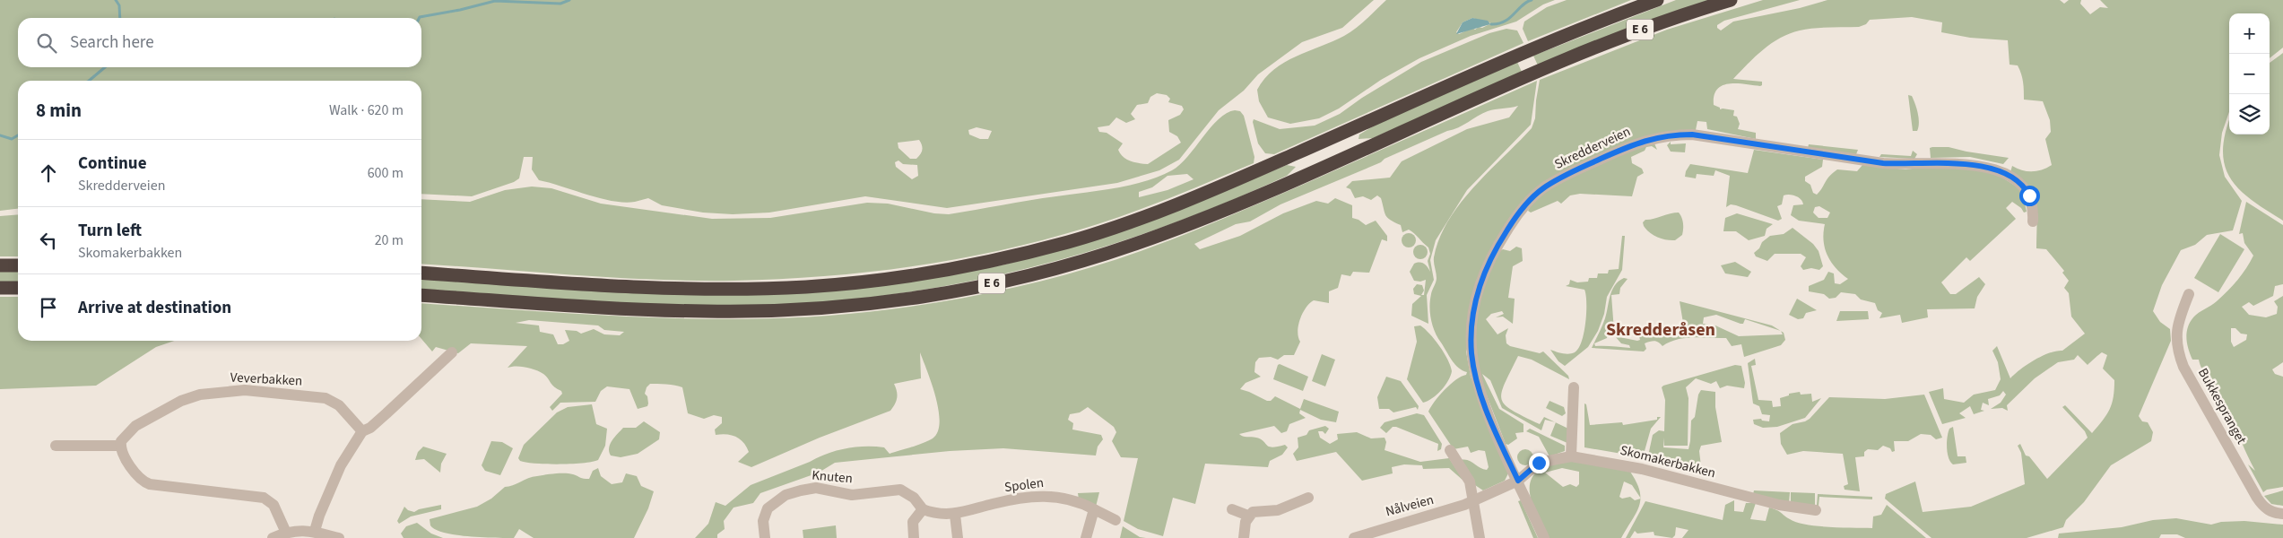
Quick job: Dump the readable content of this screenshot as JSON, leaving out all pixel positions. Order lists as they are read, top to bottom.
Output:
{
  "streets": {
    "highway": ["E 6"],
    "street": [
      "Skredderveien",
      "Veverbakken",
      "Bukkespranget",
      "Skomakerbakken",
      "Knuten",
      "Spolen",
      "Nålveien"
    ]
  },
  "crossings": [
    ["Skredderveien", "Skomakerbakken"],
    ["Skredderveien", "Nålveien"],
    ["Skomakerbakken", "Nålveien"]
  ],
  "districts": ["Skredderåsen"],
  "page": {
    "map_buttons": ["+", "−"],
    "search": "Search here",
    "heading": ["8 min", "Walk · 620 m"],
    "list": [
      ["Continue", "Skredderveien", "600 m"],
      ["Turn left", "Skomakerbakken", "20 m"],
      "Arrive at destination"
    ]
  }
}
